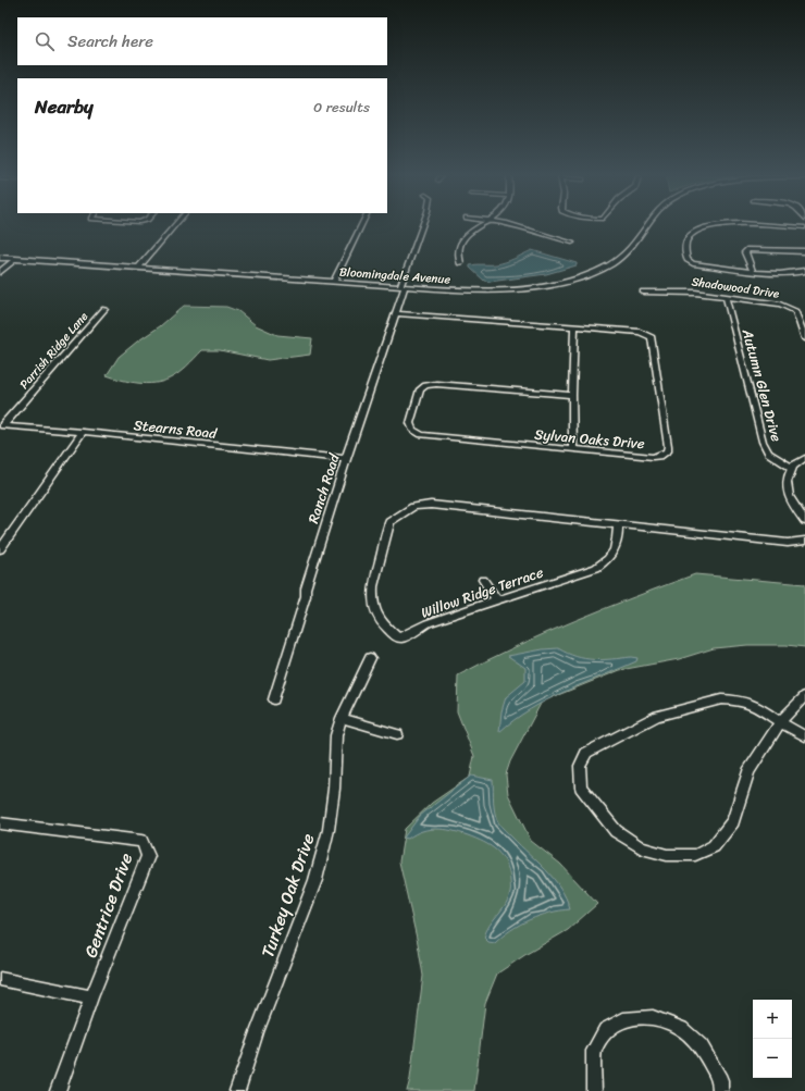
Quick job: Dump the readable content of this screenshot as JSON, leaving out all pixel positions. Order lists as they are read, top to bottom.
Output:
{
  "streets": {
    "street": [
      "Bloomingdale Avenue",
      "Shadowood Drive",
      "Parrish Ridge Lane",
      "Autumn Glen Drive",
      "Stearns Road",
      "Sylvan Oaks Drive",
      "Ranch Road",
      "Willow Ridge Terrace",
      "Turkey Oak Drive",
      "Gentrice Drive"
    ]
  },
  "crossings": [
    ["Bloomingdale Avenue", "Ranch Road"],
    ["Shadowood Drive", "Autumn Glen Drive"],
    ["Parrish Ridge Lane", "Stearns Road"],
    ["Stearns Road", "Ranch Road"],
    ["Sylvan Oaks Drive", "Ranch Road"]
  ],
  "page": {
    "search": "Search here",
    "heading": ["Nearby", "0 results"],
    "map_buttons": ["+", "−"]
  }
}
